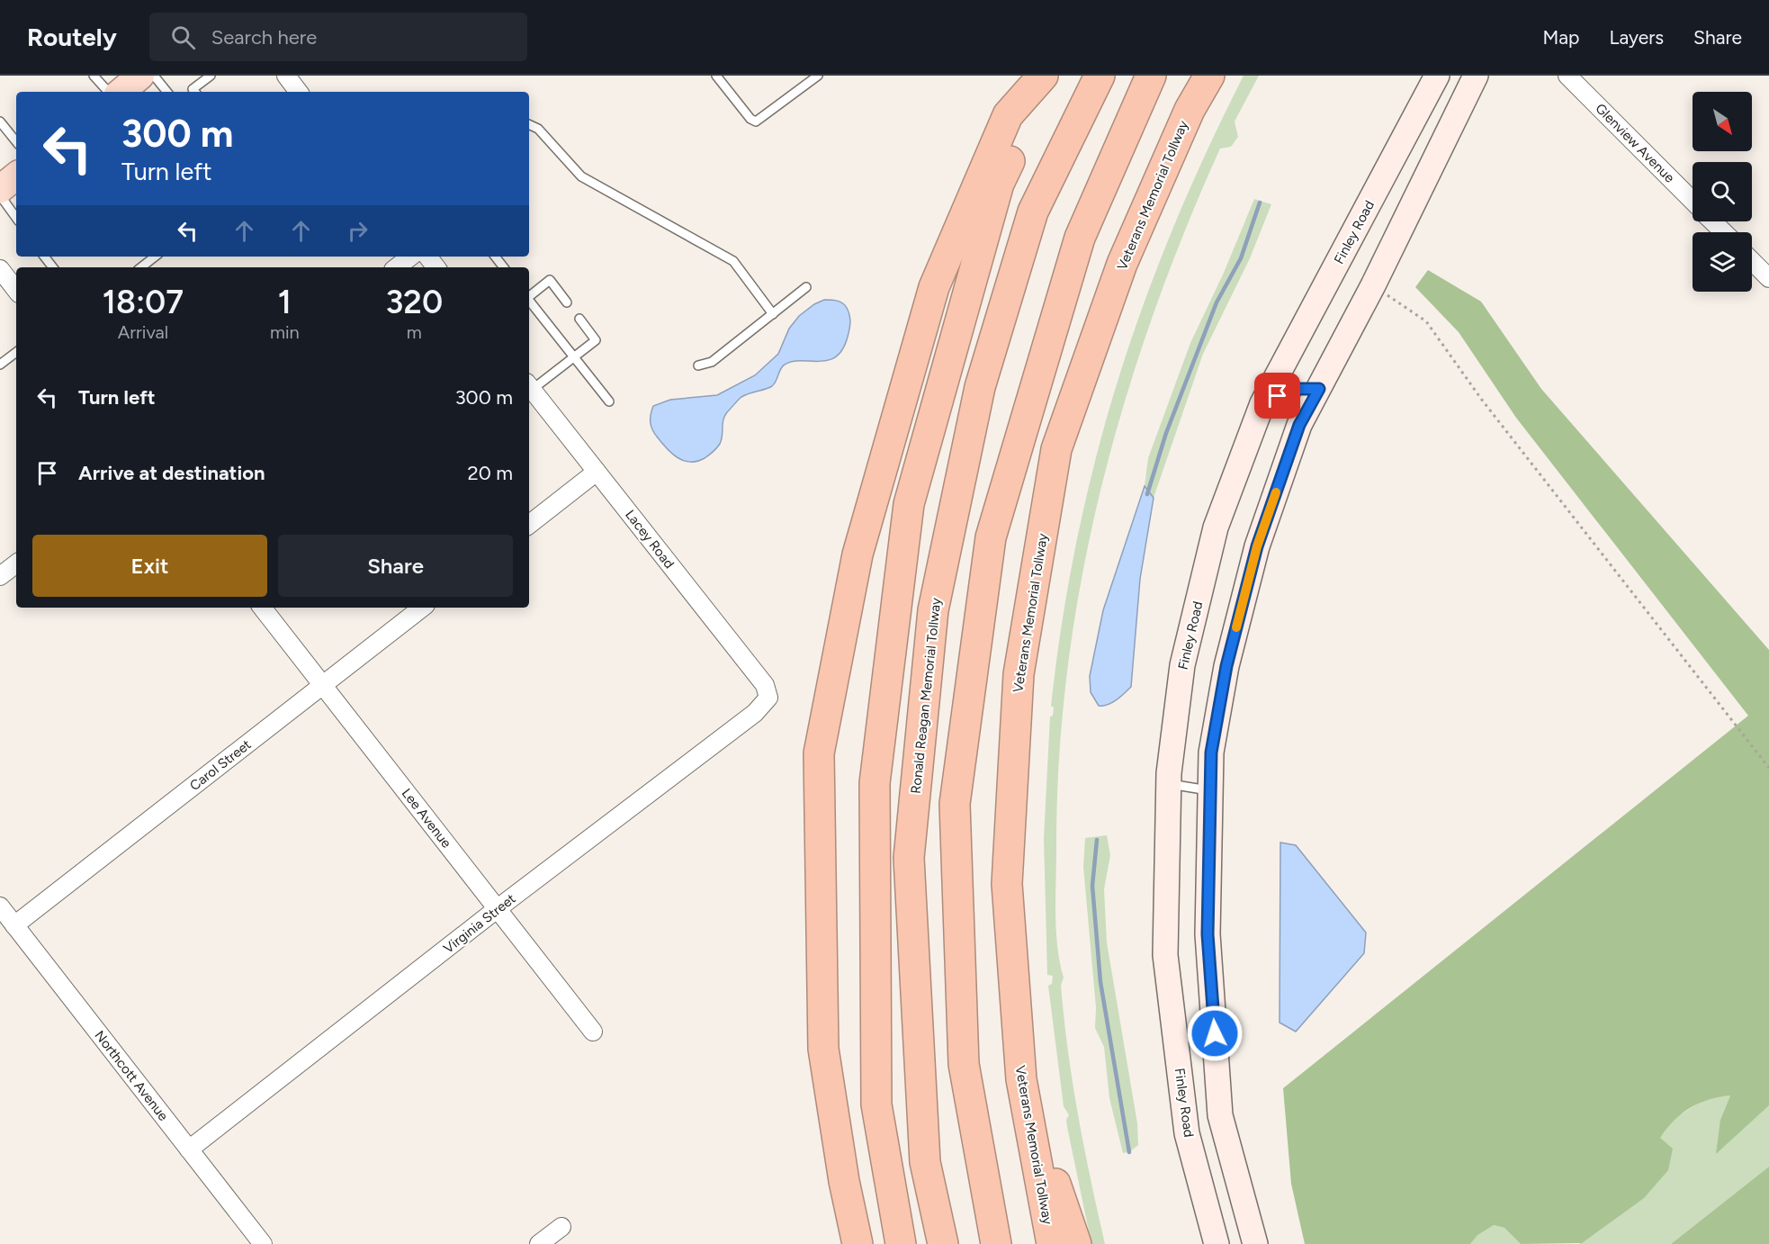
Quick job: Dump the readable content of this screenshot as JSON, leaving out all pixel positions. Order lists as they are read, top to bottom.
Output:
{
  "streets": {
    "highway": ["Veterans Memorial Tollway", "Ronald Reagan Memorial Tollway"],
    "main road": ["Finley Road"],
    "street": [
      "Glenview Avenue",
      "Lacey Road",
      "Carol Street",
      "Lee Avenue",
      "Virginia Street",
      "Northcott Avenue"
    ]
  },
  "crossings": [
    ["Lacey Road", "Virginia Street"],
    ["Carol Street", "Lee Avenue"],
    ["Carol Street", "Northcott Avenue"],
    ["Lee Avenue", "Virginia Street"],
    ["Virginia Street", "Northcott Avenue"]
  ],
  "north": "bottom right",
  "page": {
    "header": "Routely",
    "search": "Search here",
    "nav": ["Map", "Layers", "Share"],
    "turn": ["300 m", "Turn left"],
    "eta": [
      "18:07",
      "Arrival",
      "1",
      "min",
      "320",
      "m"
    ],
    "list": [
      {
        "name": "Turn left",
        "value": "300 m"
      },
      {
        "name": "Arrive at destination",
        "value": "20 m"
      }
    ],
    "buttons": ["Exit", "Share"]
  }
}
